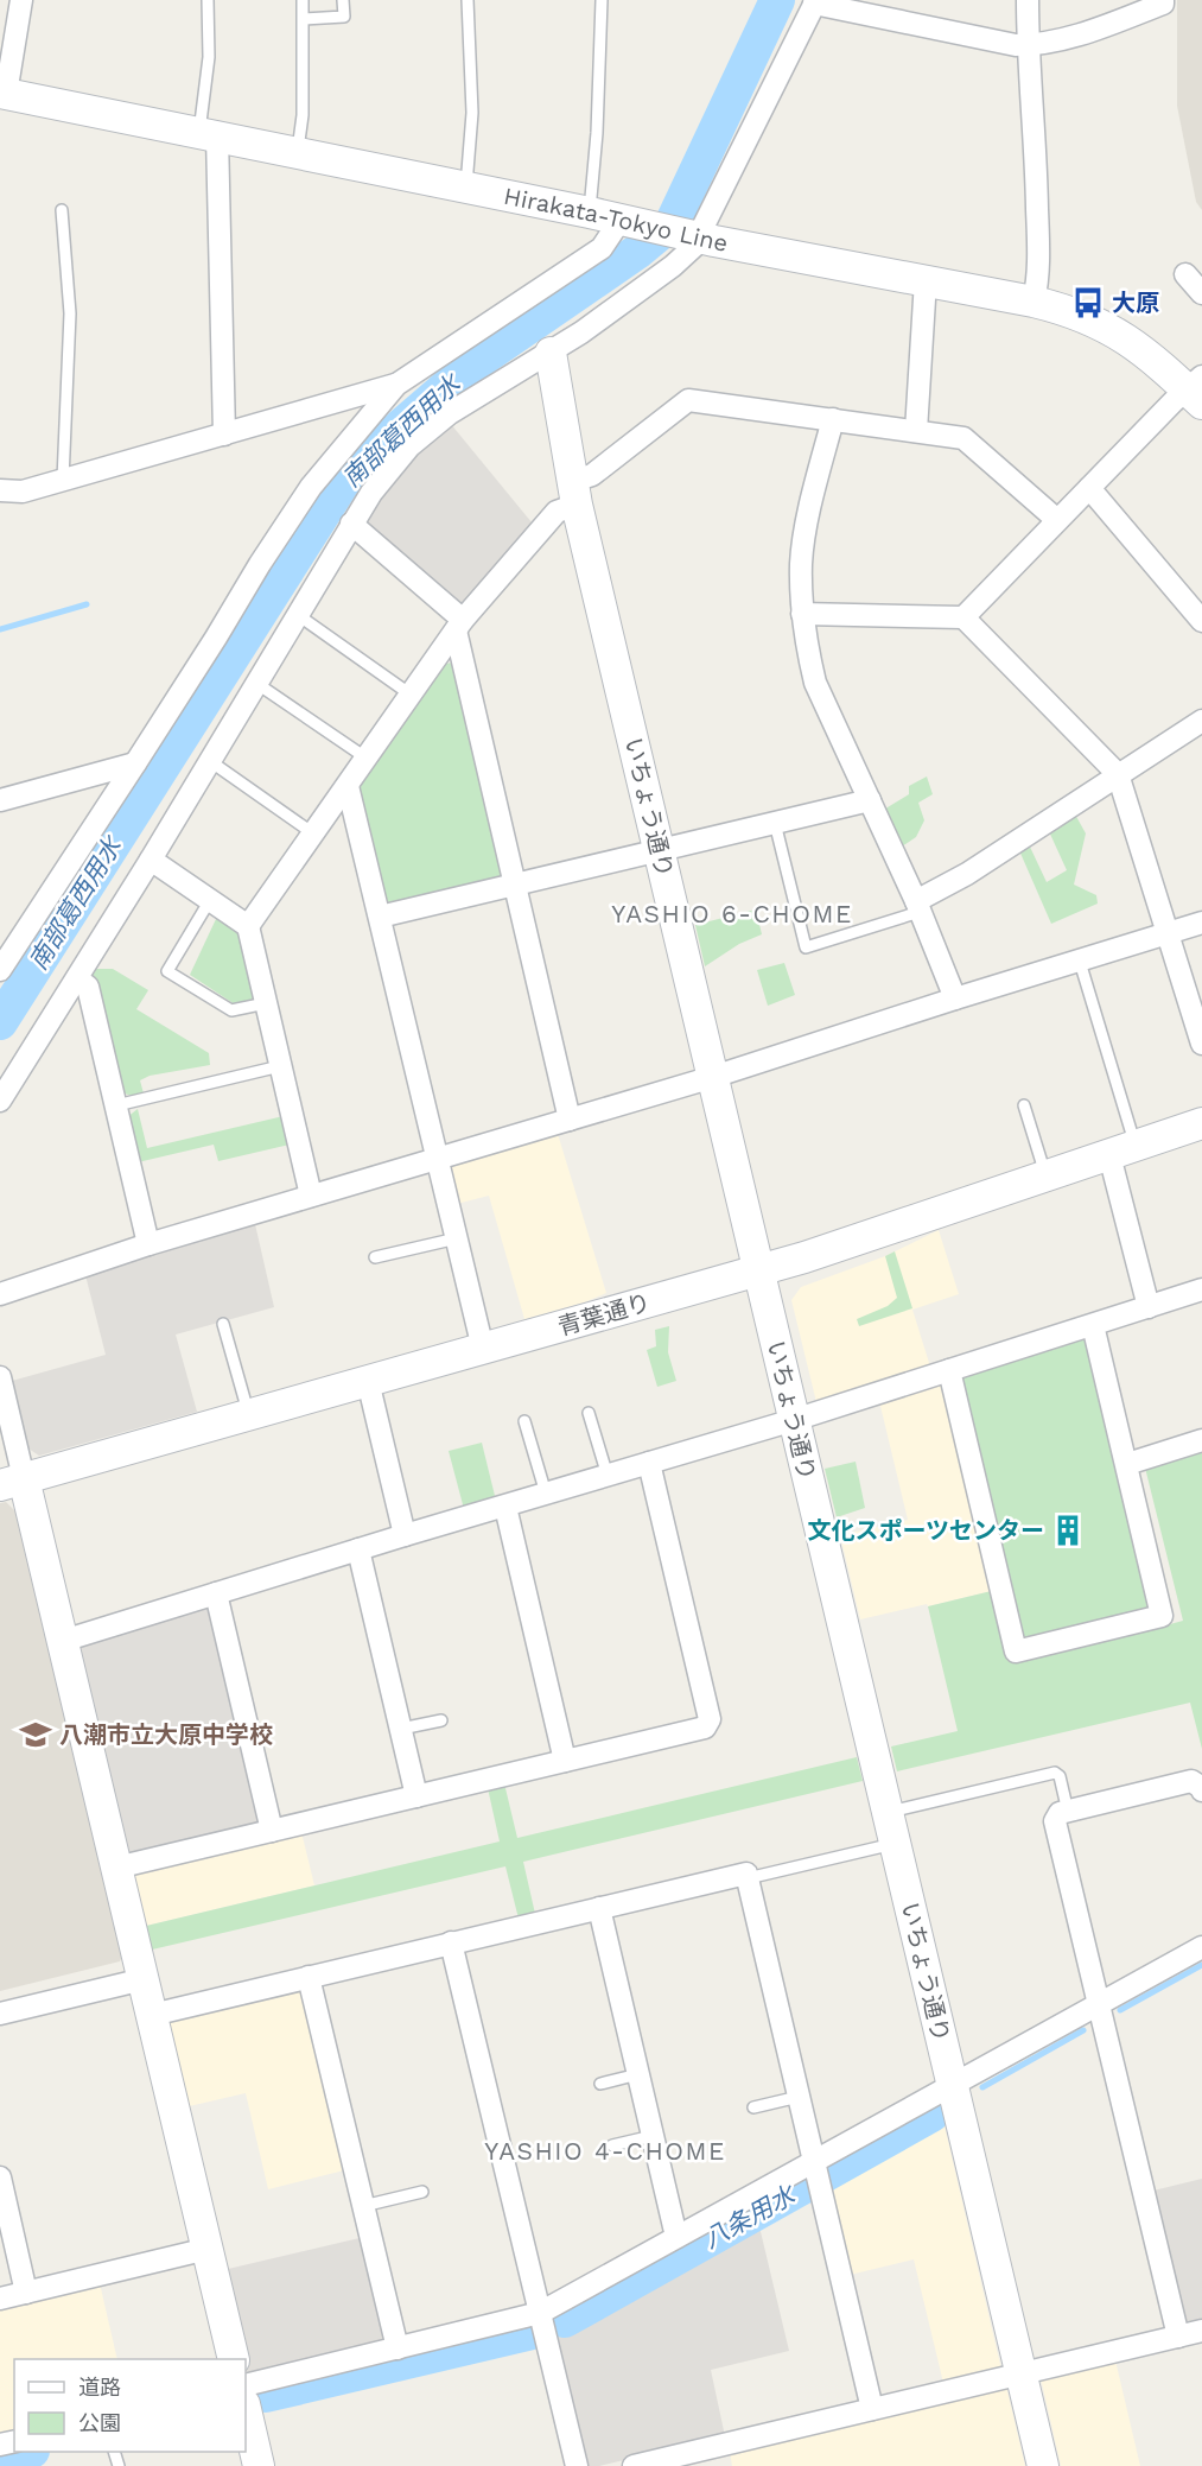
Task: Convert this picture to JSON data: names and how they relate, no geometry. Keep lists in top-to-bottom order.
{
  "streets": {
    "street": ["Hirakata-Tokyo Line", "いちょう通り", "青葉通り"]
  },
  "crossings": [
    ["いちょう通り", "青葉通り"]
  ],
  "districts": ["YASHIO 6-CHOME", "YASHIO 4-CHOME"],
  "water": ["南部葛西用水", "八条用水"],
  "places": {
    "bus stop": ["大原"],
    "building": ["文化スポーツセンター"],
    "school or university": ["八潮市立大原中学校"]
  },
  "legend": ["道路", "公園"]
}
